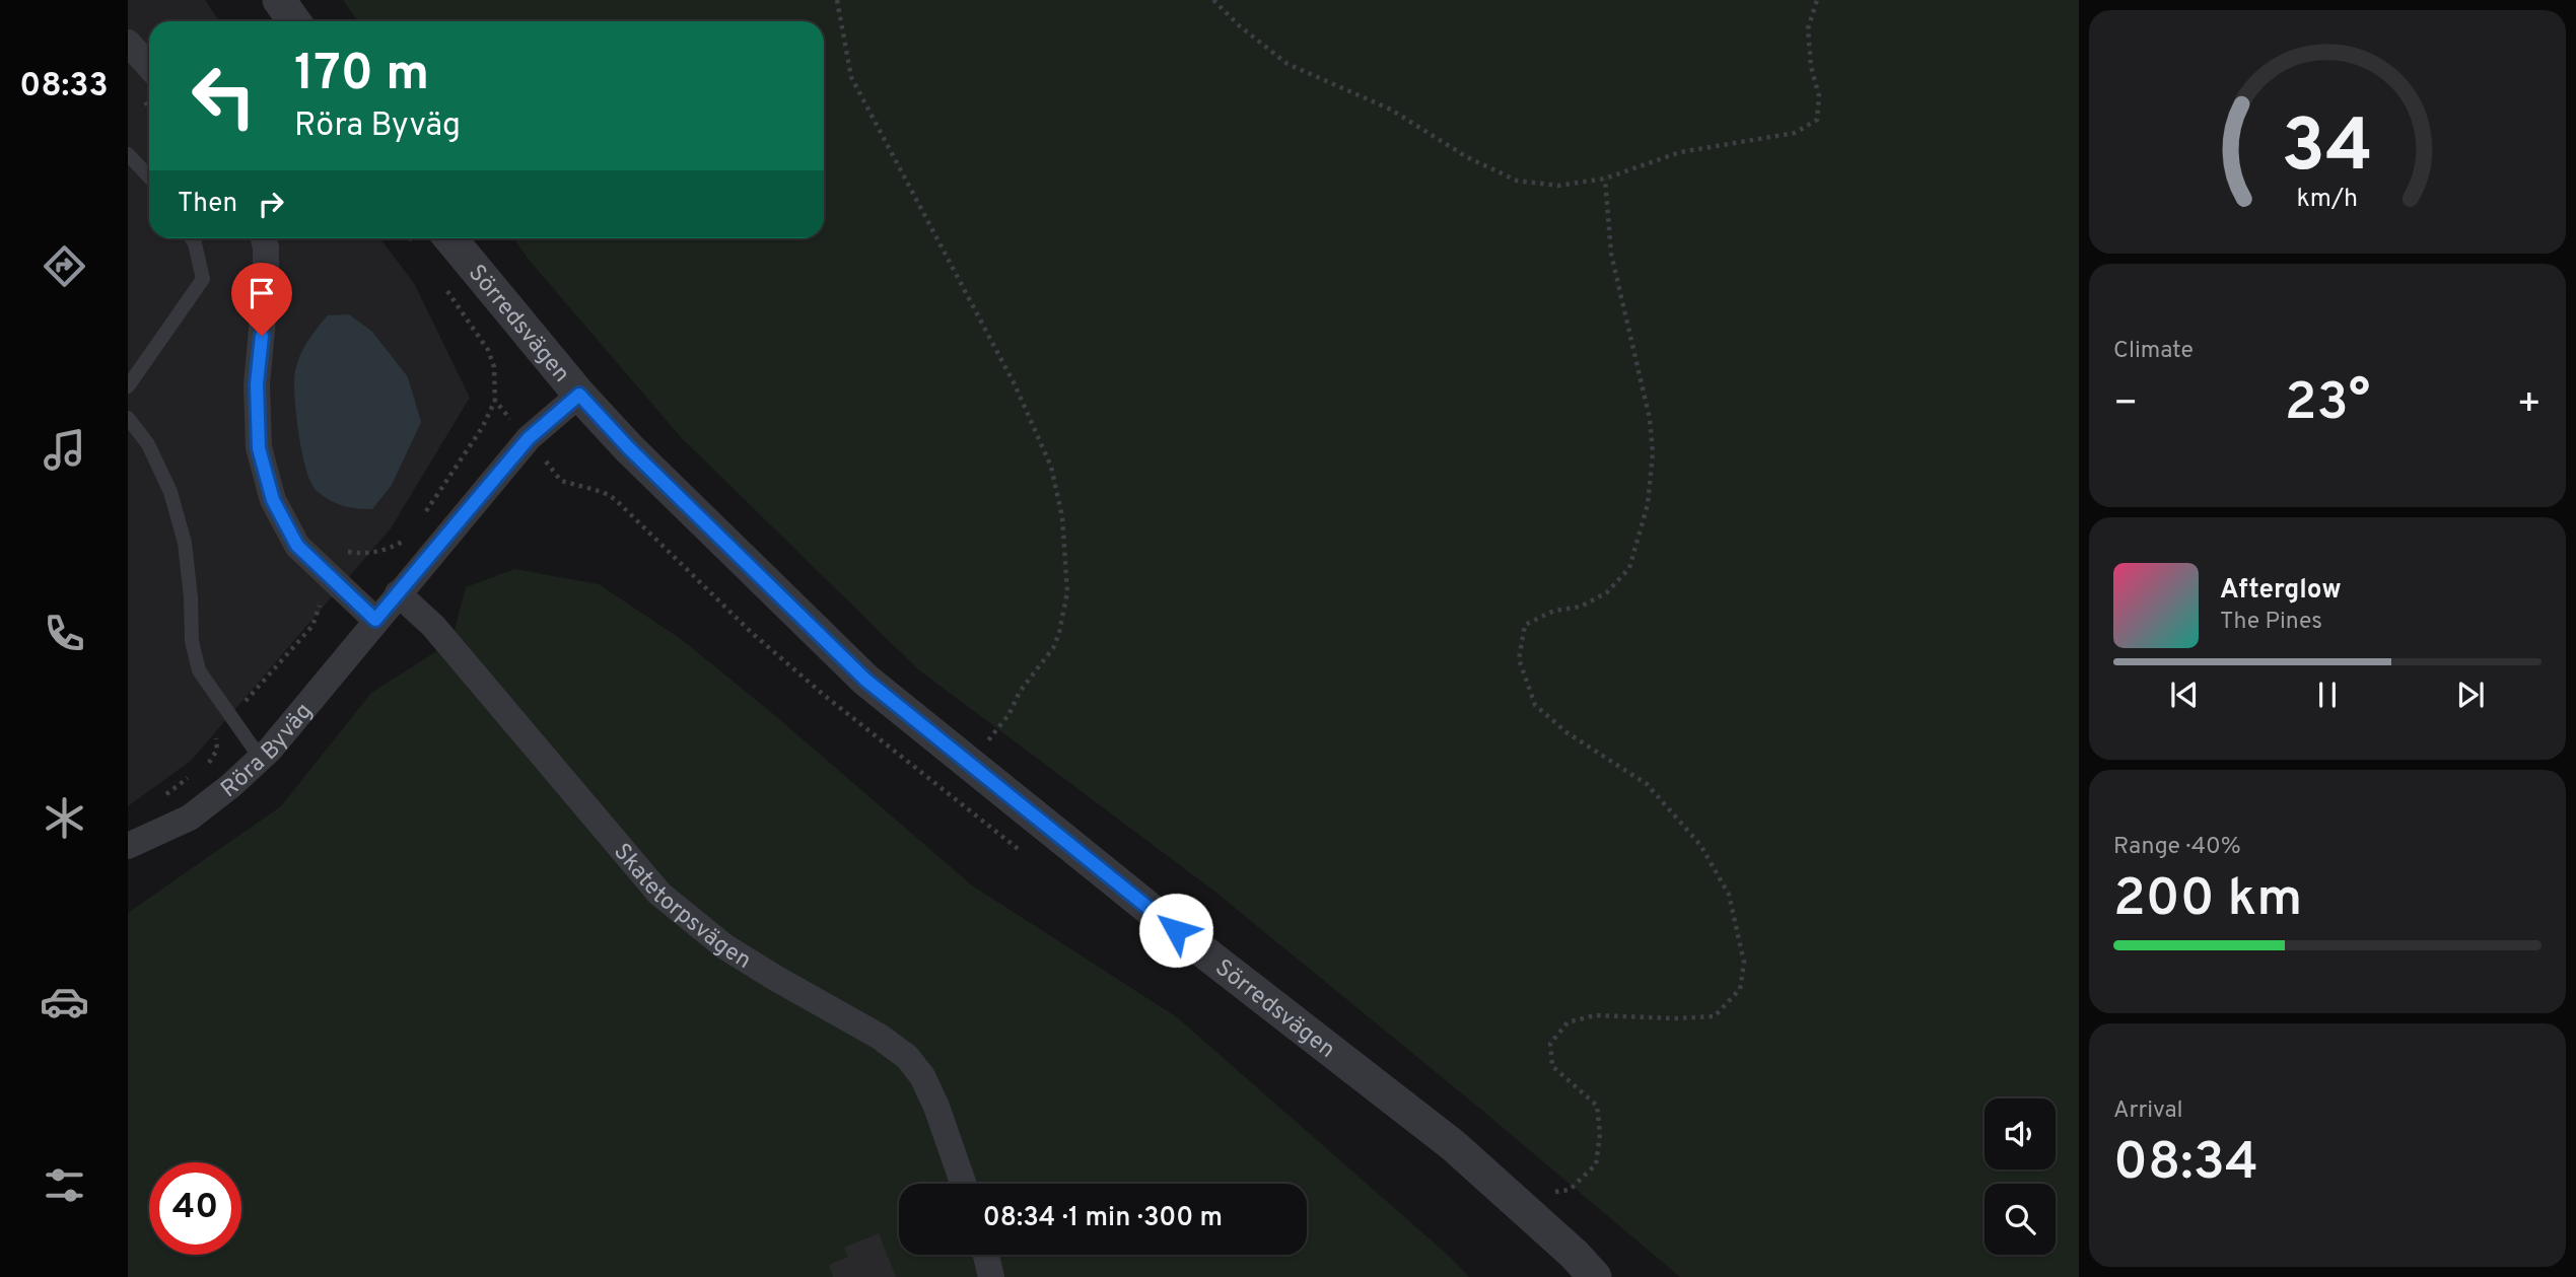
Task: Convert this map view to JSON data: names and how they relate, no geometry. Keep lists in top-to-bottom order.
{
  "streets": {
    "street": ["Sörredsvägen", "Röra Byväg", "Skatetorpsvägen"]
  },
  "crossings": [
    ["Sörredsvägen", "Röra Byväg"],
    ["Röra Byväg", "Skatetorpsvägen"]
  ],
  "page": {
    "tabs": "08:33",
    "turn": ["170 m", "Röra Byväg"],
    "then": "Then",
    "tile": [
      "Climate",
      ["Range · 40%", "200 km"],
      ["Arrival", "08:34"]
    ],
    "heat": ["−", "23°", "+"],
    "song": ["Afterglow", "The Pines"],
    "limit": "40",
    "trip": "08:34 · 1 min · 300 m",
    "gauge": ["34", "km/h"]
  }
}
